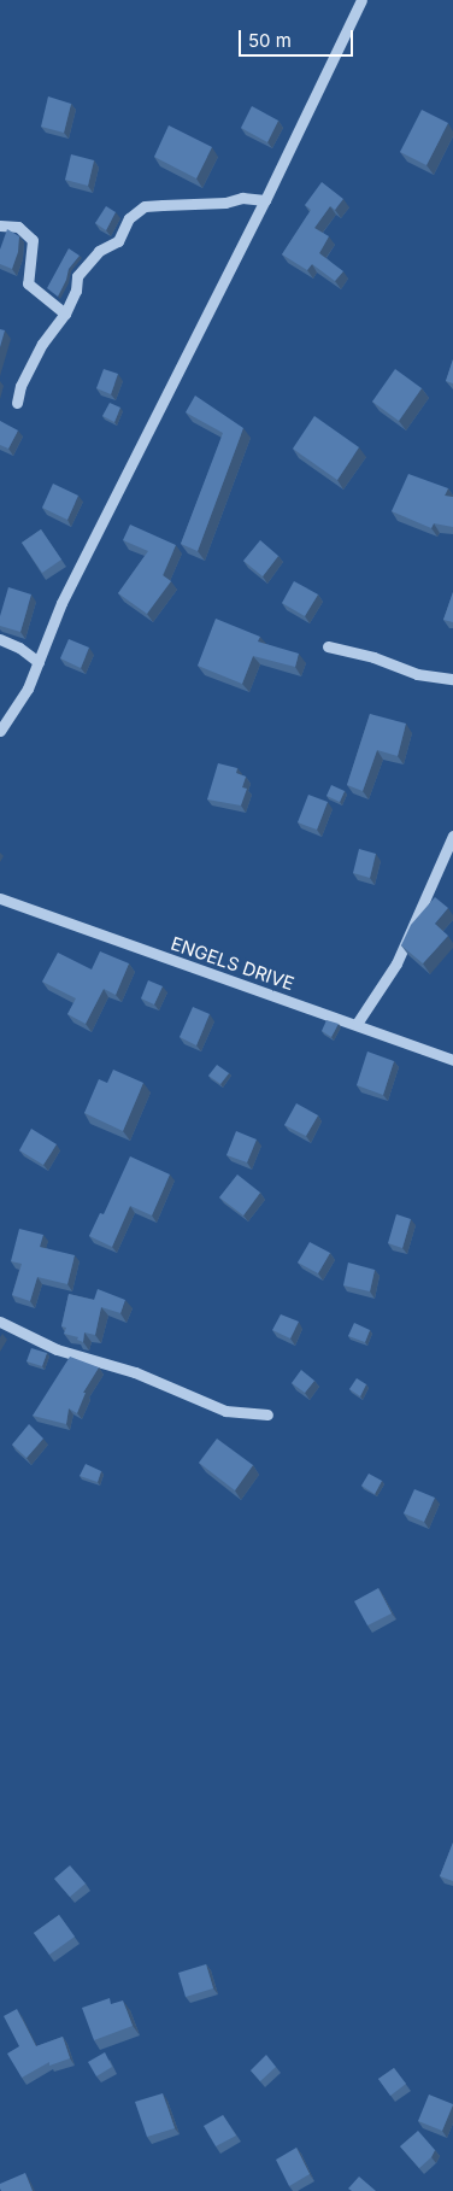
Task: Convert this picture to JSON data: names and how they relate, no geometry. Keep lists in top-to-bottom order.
{
  "streets": {
    "street": ["ENGELS DRIVE"]
  },
  "scale_bar": "50 m"
}
